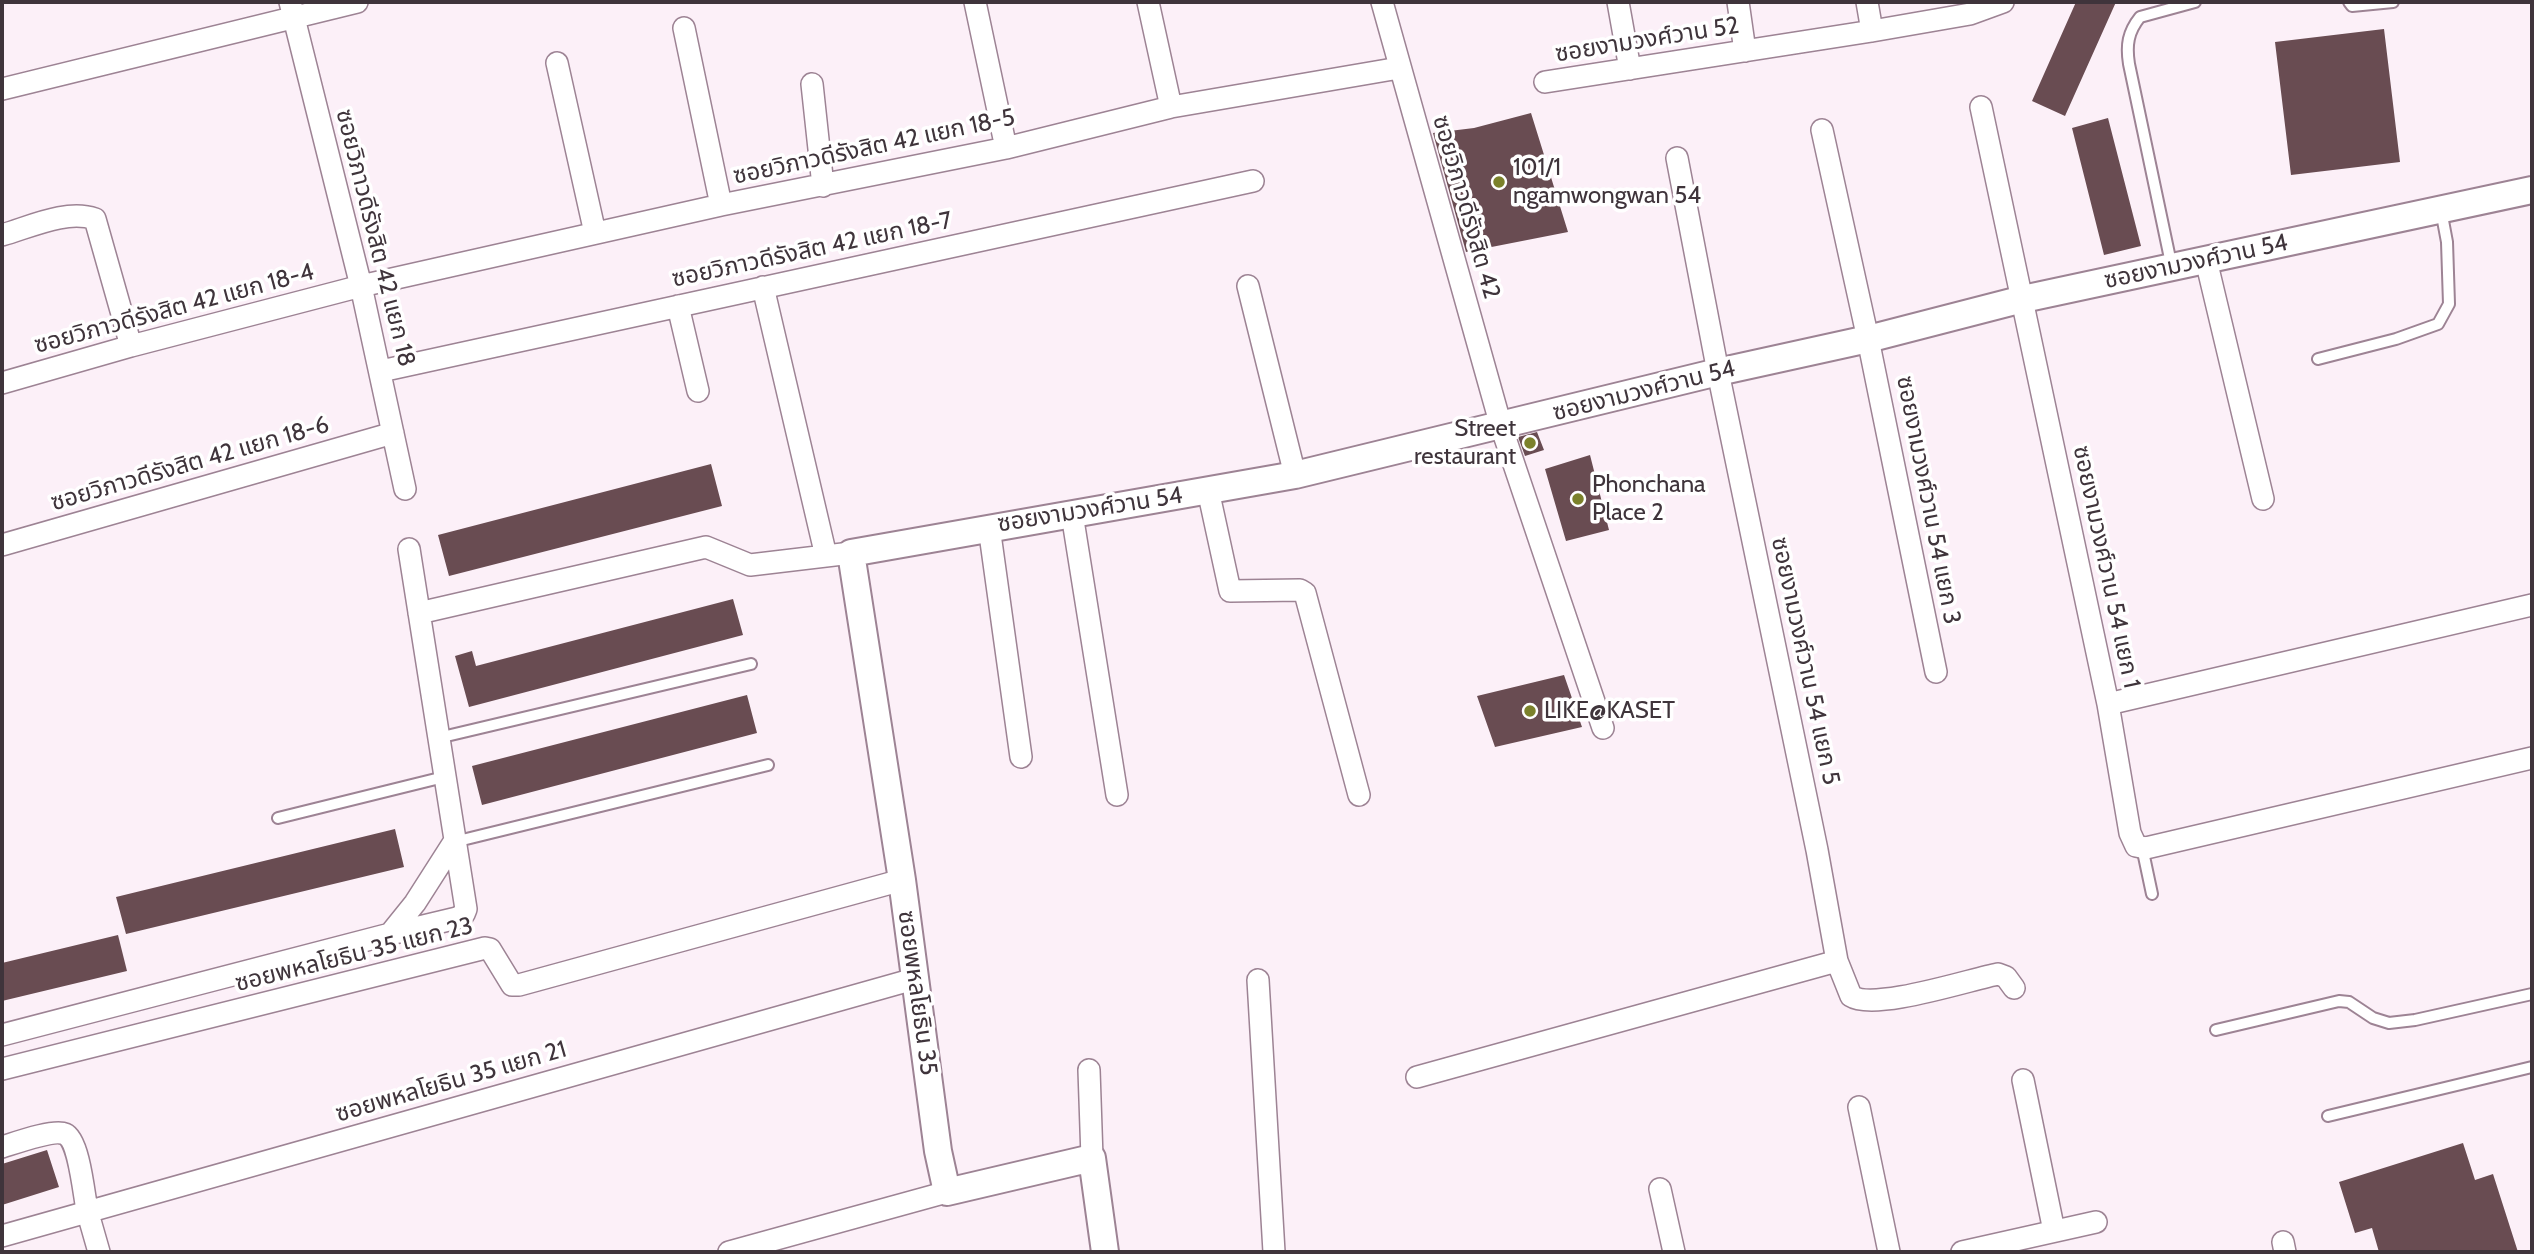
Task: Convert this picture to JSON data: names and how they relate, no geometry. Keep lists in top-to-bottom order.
{
  "streets": {
    "street": [
      "ซอยงามวงศ์วาน 52",
      "ซอยวิภาวดีรังสิต 42 แยก 18-5",
      "ซอยวิภาวดีรังสิต 42",
      "ซอยวิภาวดีรังสิต 42 แยก 18",
      "ซอยวิภาวดีรังสิต 42 แยก 18-7",
      "ซอยงามวงศ์วาน 54",
      "ซอยวิภาวดีรังสิต 42 แยก 18-4",
      "ซอยวิภาวดีรังสิต 42 แยก 18-6",
      "ซอยงามวงศ์วาน 54 แยก 3",
      "ซอยงามวงศ์วาน 54 แยก 1",
      "ซอยงามวงศ์วาน 54 แยก 5",
      "ซอยพหลโยธิน 35 แยก 23",
      "ซอยพหลโยธิน 35",
      "ซอยพหลโยธิน 35 แยก 21"
    ]
  },
  "crossings": [
    ["ซอยวิภาวดีรังสิต 42 แยก 18-5", "ซอยวิภาวดีรังสิต 42"],
    ["ซอยวิภาวดีรังสิต 42 แยก 18-5", "ซอยวิภาวดีรังสิต 42 แยก 18"],
    ["ซอยวิภาวดีรังสิต 42 แยก 18-5", "ซอยวิภาวดีรังสิต 42 แยก 18-4"],
    ["ซอยวิภาวดีรังสิต 42", "ซอยงามวงศ์วาน 54"],
    ["ซอยวิภาวดีรังสิต 42 แยก 18", "ซอยวิภาวดีรังสิต 42 แยก 18-7"],
    ["ซอยวิภาวดีรังสิต 42 แยก 18", "ซอยวิภาวดีรังสิต 42 แยก 18-4"],
    ["ซอยวิภาวดีรังสิต 42 แยก 18", "ซอยวิภาวดีรังสิต 42 แยก 18-6"],
    ["ซอยงามวงศ์วาน 54", "ซอยงามวงศ์วาน 54 แยก 3"],
    ["ซอยงามวงศ์วาน 54", "ซอยงามวงศ์วาน 54 แยก 1"],
    ["ซอยงามวงศ์วาน 54", "ซอยงามวงศ์วาน 54 แยก 5"],
    ["ซอยงามวงศ์วาน 54", "ซอยพหลโยธิน 35"],
    ["ซอยพหลโยธิน 35 แยก 23", "ซอยพหลโยธิน 35"],
    ["ซอยพหลโยธิน 35", "ซอยพหลโยธิน 35 แยก 21"]
  ],
  "places": [
    "101/1 ngamwongwan 54",
    "Street restaurant",
    "Phonchana Place 2",
    "LIKE@KASET"
  ]
}
